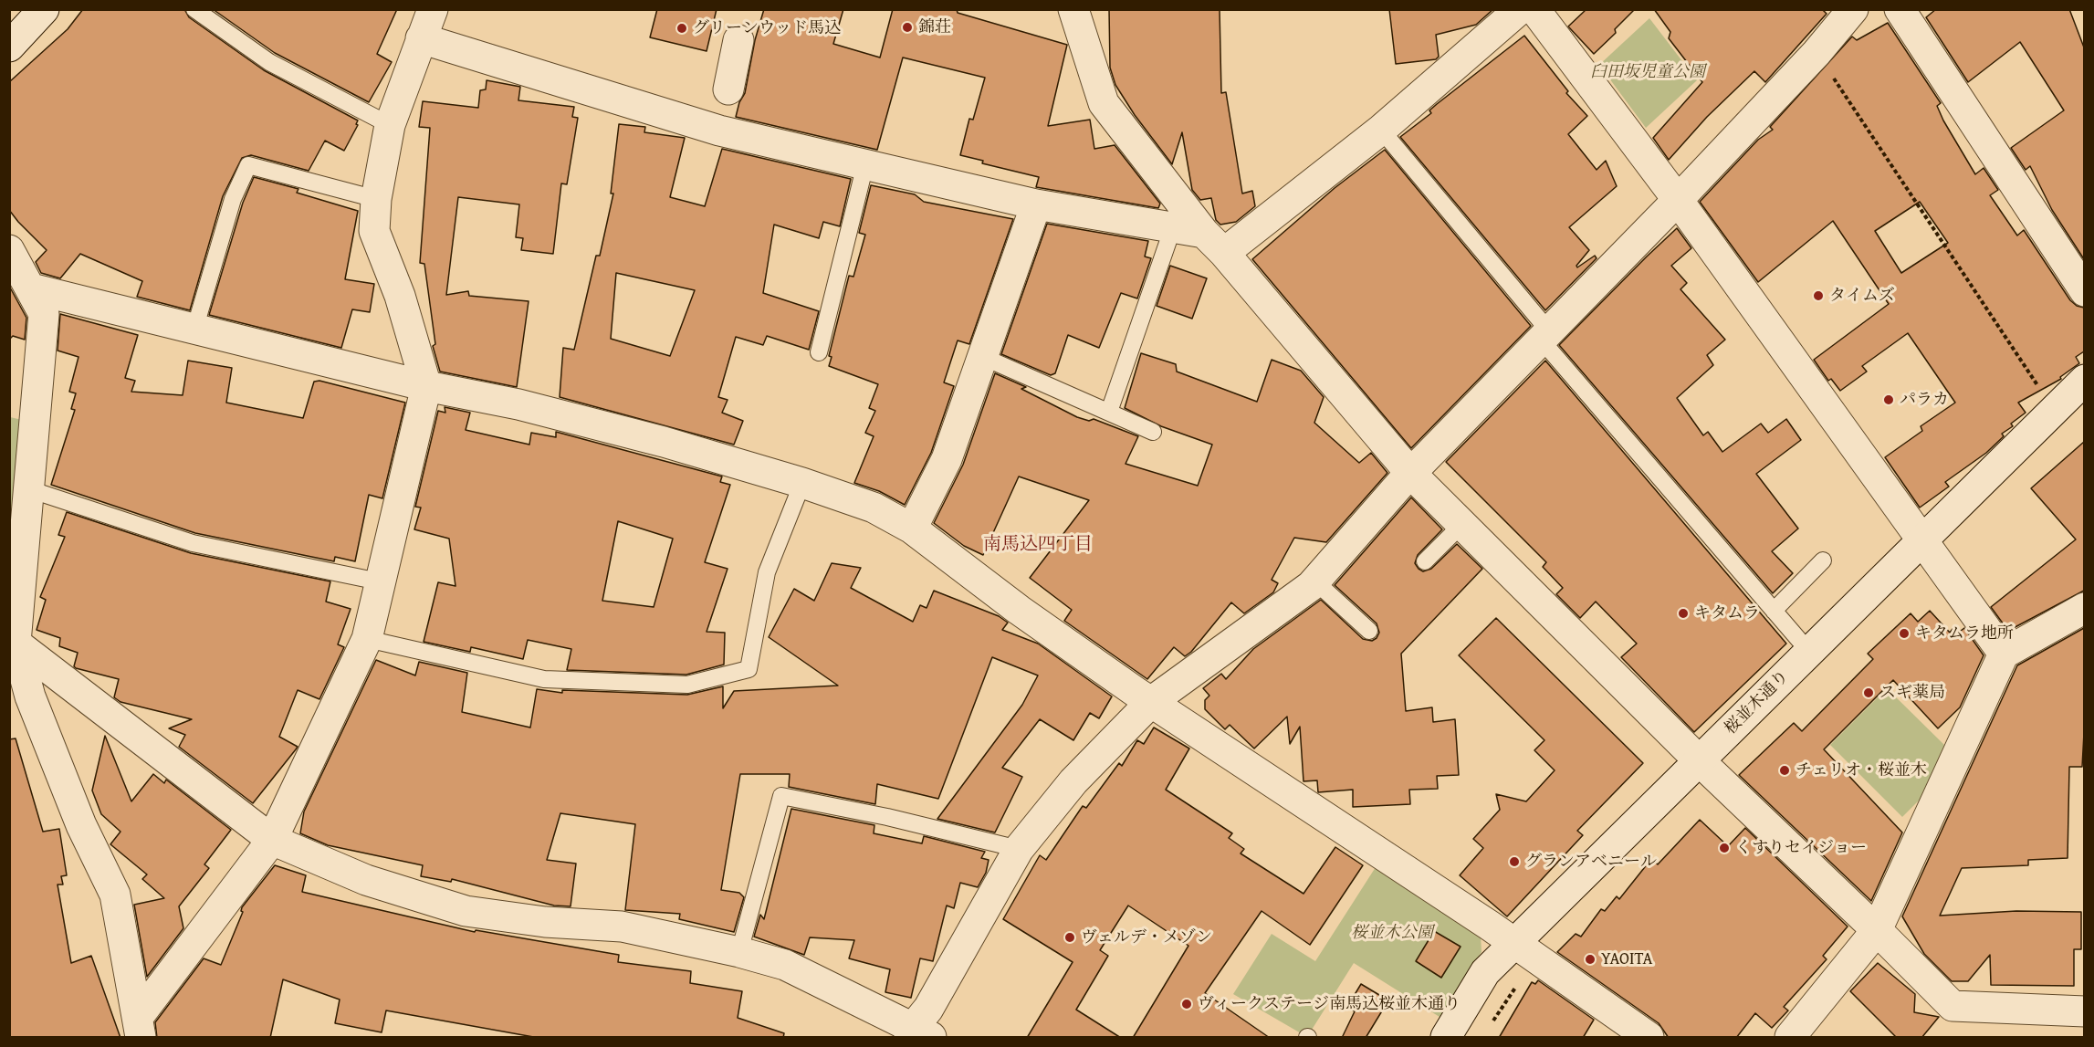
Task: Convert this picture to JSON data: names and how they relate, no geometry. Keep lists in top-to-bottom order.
{
  "streets": {
    "street": ["桜並木通り"]
  },
  "districts": ["南馬込四丁目"],
  "parks": ["臼田坂児童公園", "桜並木公園"],
  "places": [
    "錦荘",
    "グリーンウッド馬込",
    "タイムズ",
    "パラカ",
    "キタムラ",
    "キタムラ地所",
    "スギ薬局",
    "チェリオ・桜並木",
    "くすりセイジョー",
    "グランアベニール",
    "ヴェルデ・メゾン",
    "YAOITA",
    "ヴィークステージ南馬込桜並木通り"
  ]
}
